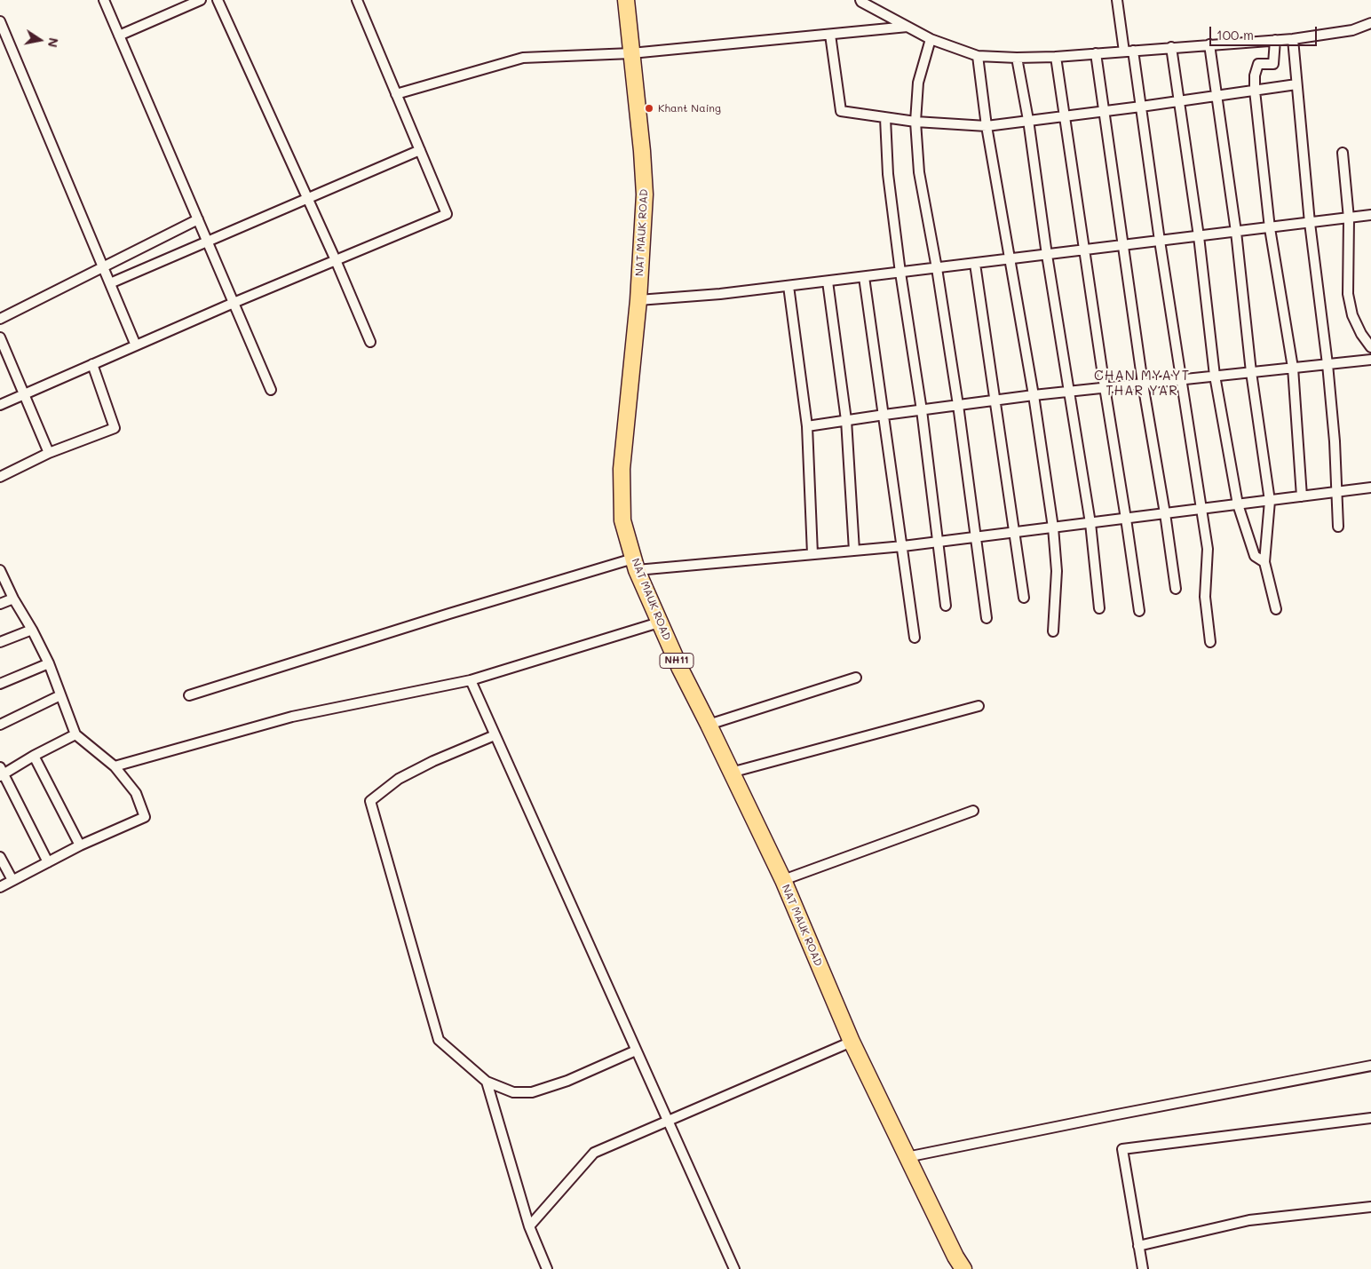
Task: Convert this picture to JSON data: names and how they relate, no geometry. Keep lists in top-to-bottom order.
{
  "streets": {
    "highway": ["NAT MAUK ROAD", "NH11"]
  },
  "districts": ["CHAN MYAYT THAR YAR"],
  "places": ["Khant Naing"],
  "scale_bar": "100 m",
  "north": "right"
}
